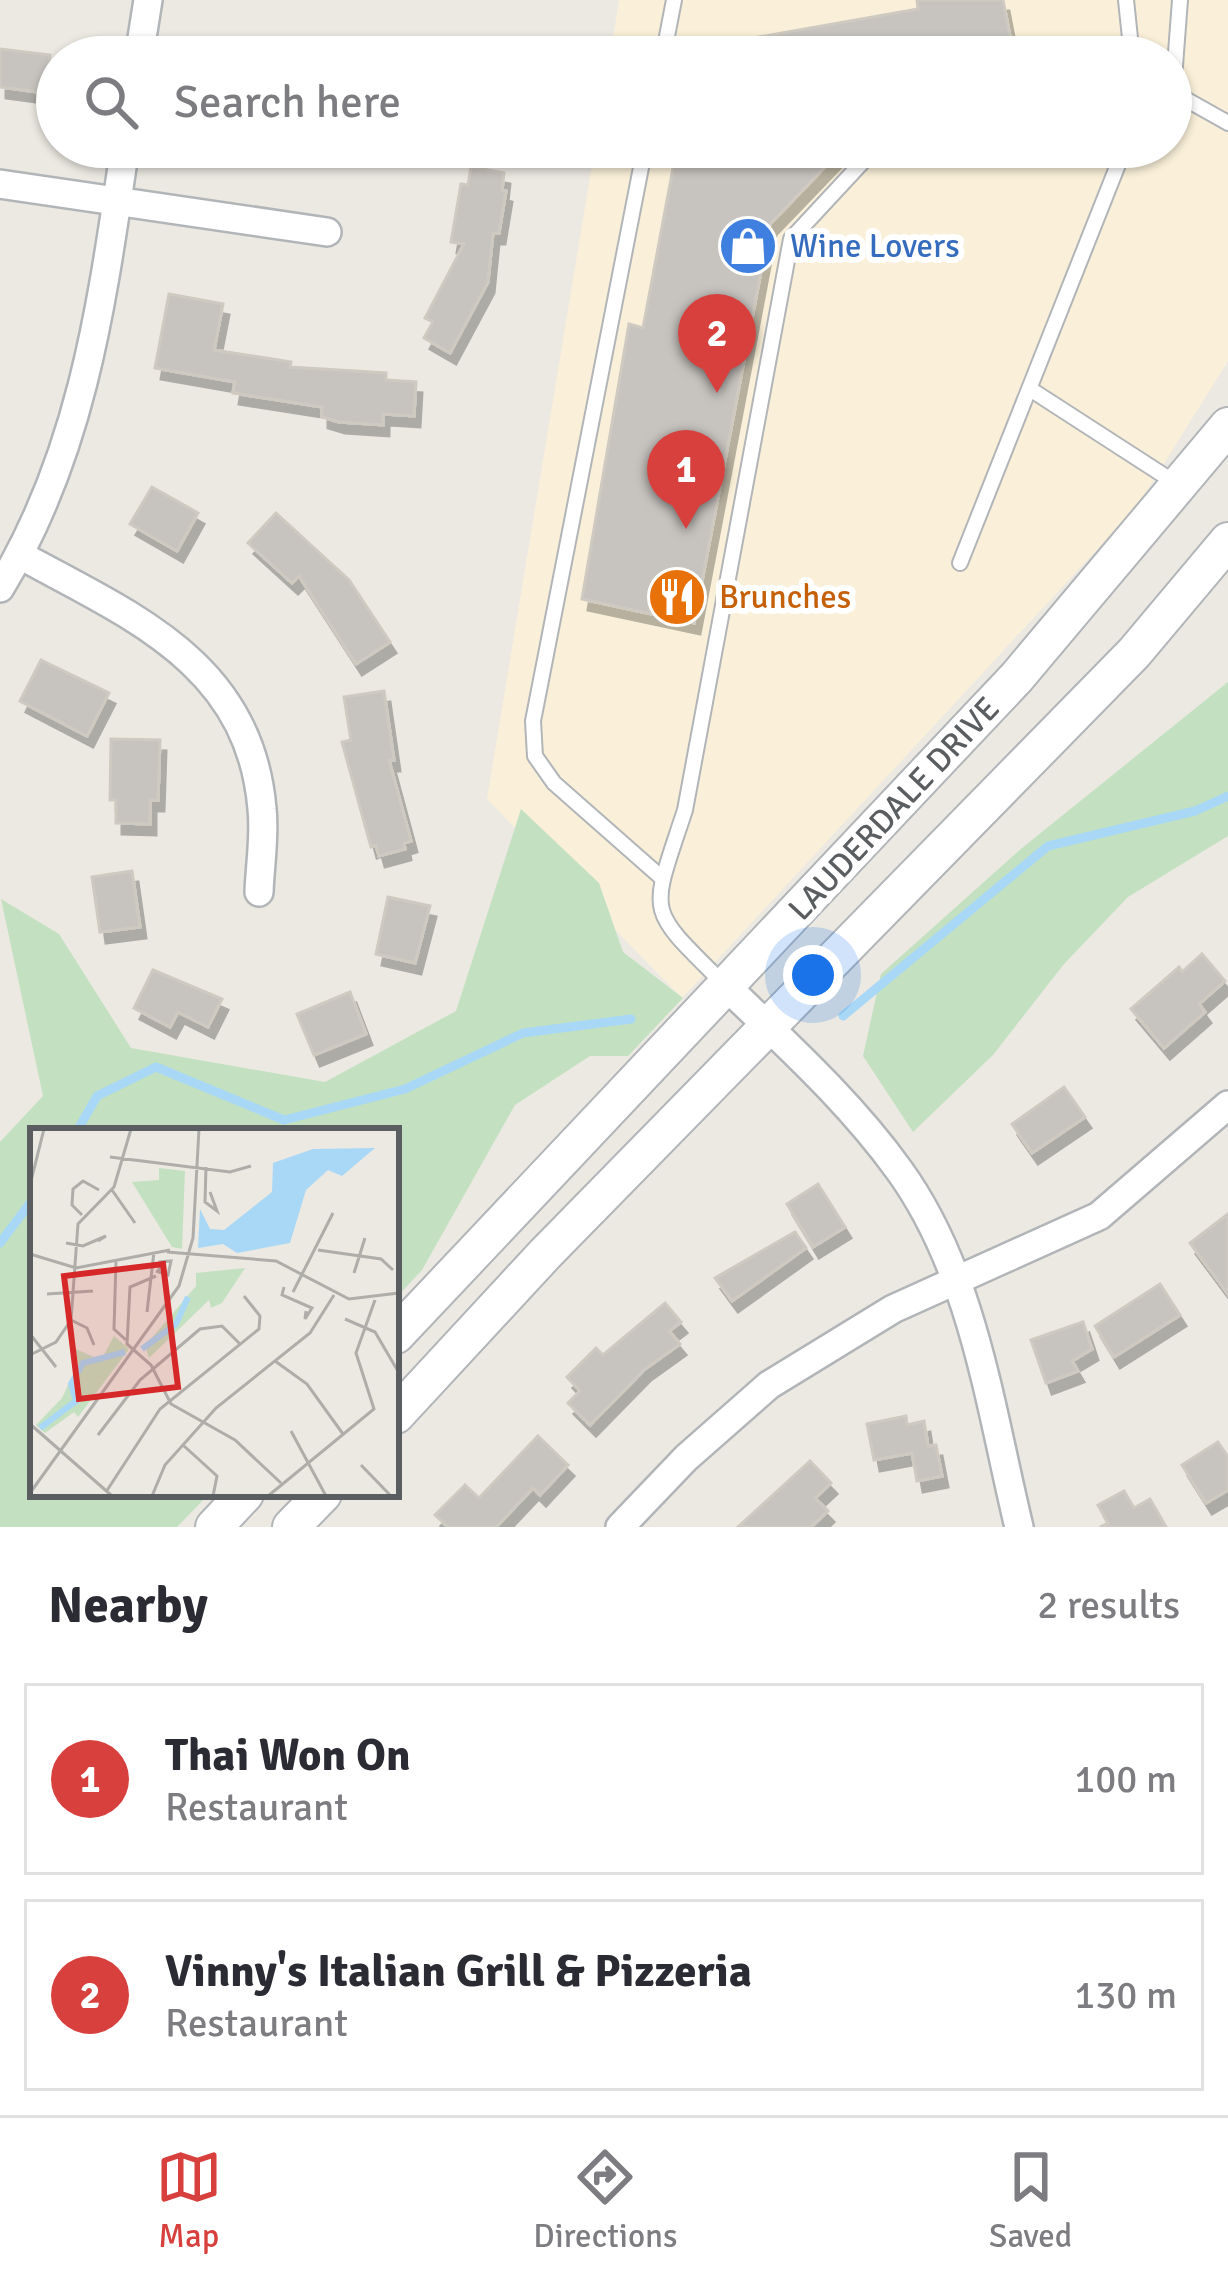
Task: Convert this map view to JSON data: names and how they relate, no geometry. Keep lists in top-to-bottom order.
{
  "streets": {
    "main road": ["LAUDERDALE DRIVE"]
  },
  "places": {
    "shop": ["Wine Lovers"],
    "restaurant": ["Brunches"]
  },
  "page": {
    "search": "Search here",
    "pins": ["2", "1"],
    "heading": ["Nearby", "2 results"],
    "list": [
      {
        "mark": "1",
        "name": "Thai Won On",
        "note": "Restaurant",
        "value": "100 m"
      },
      {
        "mark": "2",
        "name": "Vinny's Italian Grill & Pizzeria",
        "note": "Restaurant",
        "value": "130 m"
      }
    ],
    "nav": ["Map", "Directions", "Saved"]
  }
}
